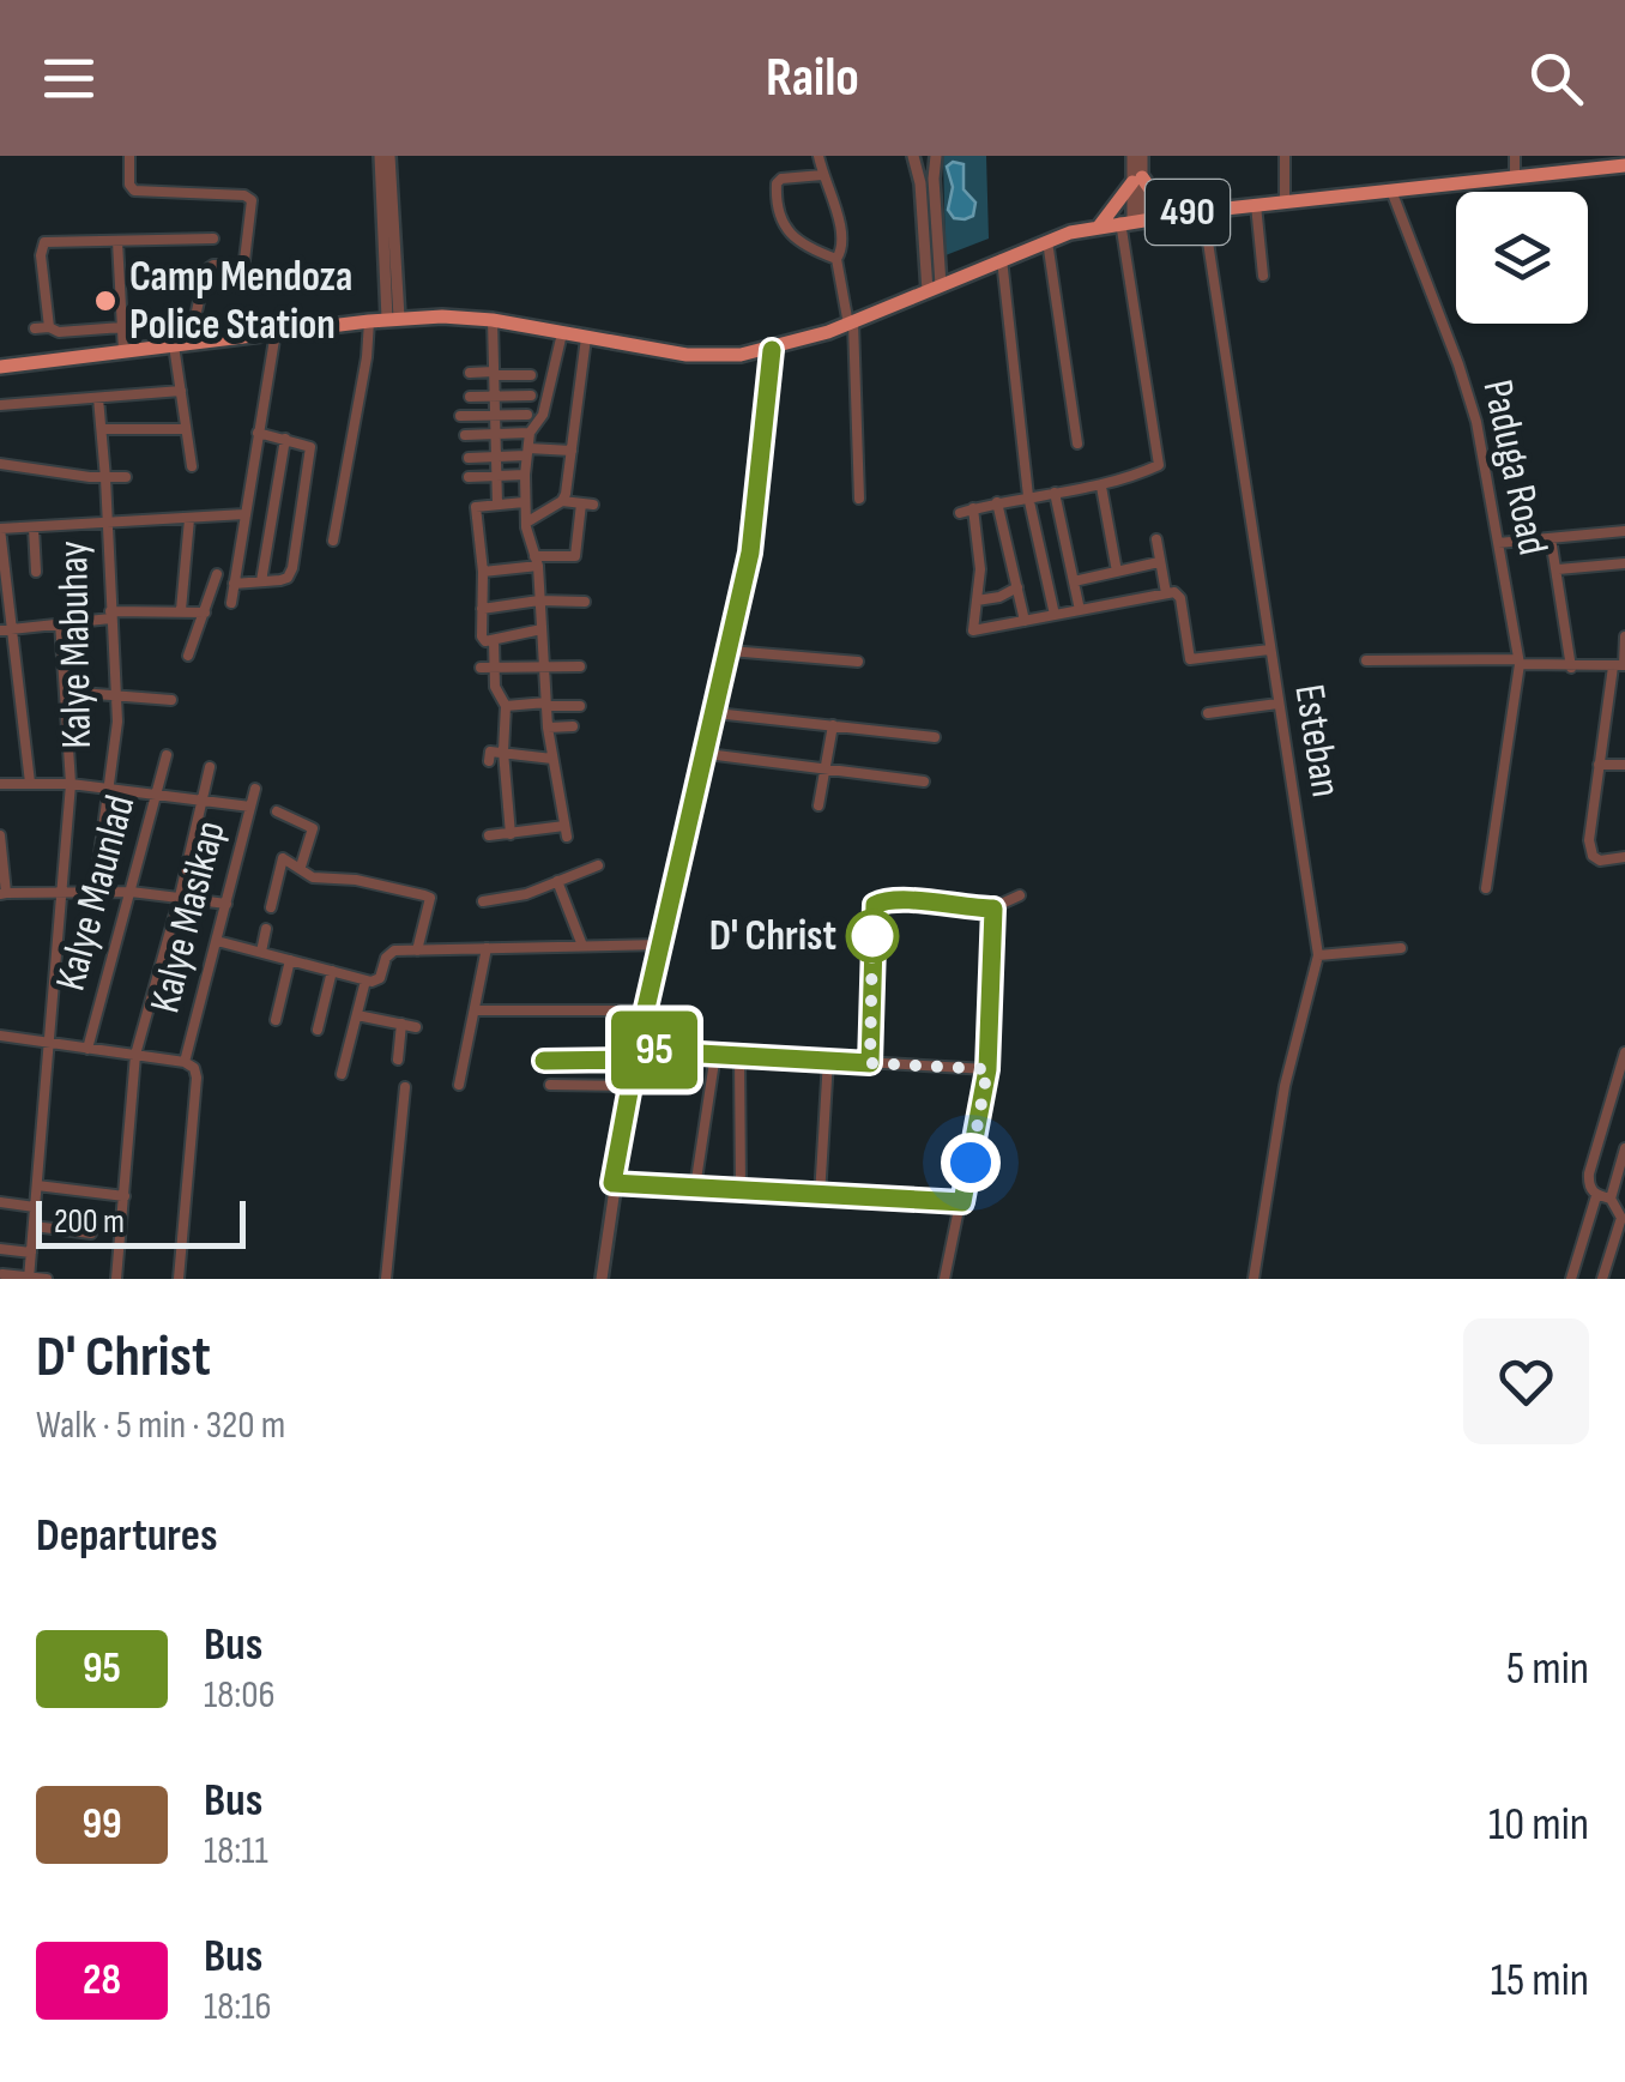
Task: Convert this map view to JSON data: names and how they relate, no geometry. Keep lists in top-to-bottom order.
{
  "streets": {
    "main road": ["490"],
    "street": [
      "Paduga Road",
      "Kalye Mabuhay",
      "Esteban",
      "Kalye Maunlad",
      "Kalye Masikap"
    ]
  },
  "crossings": [
    ["490", "Paduga Road"],
    ["490", "Esteban"]
  ],
  "places": ["Camp Mendoza Police Station", "D' Christ"],
  "lines": ["bus line 95"],
  "scale_bar": "200 m",
  "page": {
    "header": "Railo",
    "on_map": "95",
    "scale": "200 m",
    "heading": [
      ["D' Christ", "Walk · 5 min · 320 m"],
      "Departures"
    ],
    "list": [
      {
        "mark": "95",
        "name": "Bus",
        "note": "18:06",
        "value": "5 min"
      },
      {
        "mark": "99",
        "name": "Bus",
        "note": "18:11",
        "value": "10 min"
      },
      {
        "mark": "28",
        "name": "Bus",
        "note": "18:16",
        "value": "15 min"
      }
    ]
  }
}
